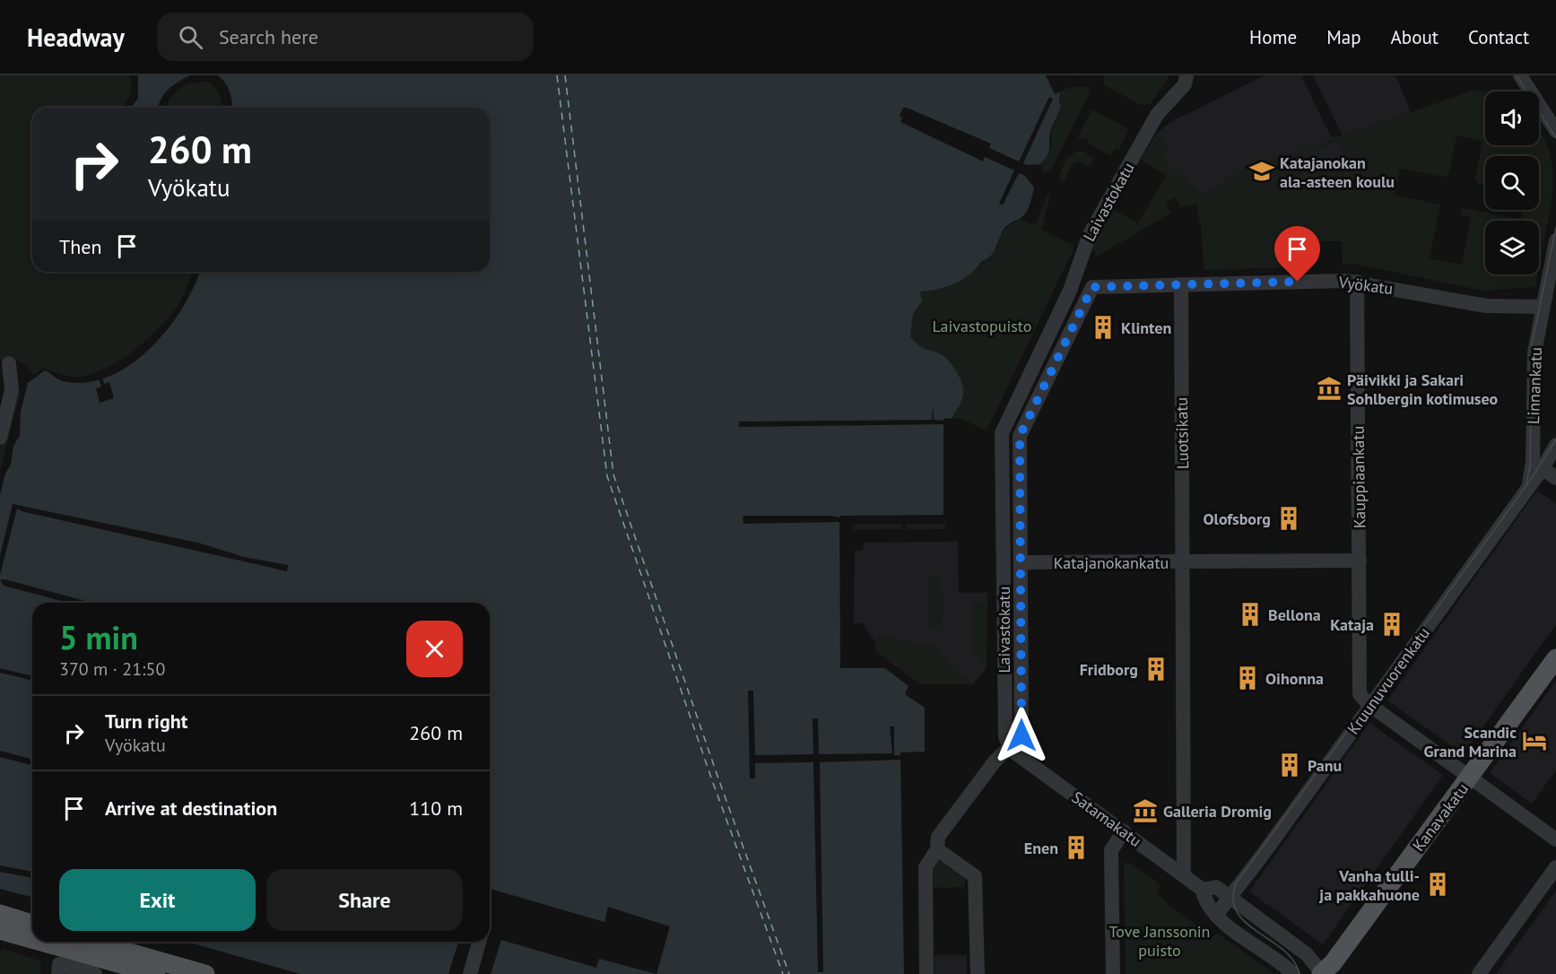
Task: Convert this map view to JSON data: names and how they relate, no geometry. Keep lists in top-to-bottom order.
{
  "streets": {
    "main road": ["Kanavakatu"],
    "street": [
      "Laivastokatu",
      "Vyökatu",
      "Linnankatu",
      "Luotsikatu",
      "Kauppiaankatu",
      "Katajanokankatu",
      "Kruunuvuorenkatu",
      "Satamakatu"
    ]
  },
  "crossings": [
    ["Laivastokatu", "Vyökatu"],
    ["Laivastokatu", "Katajanokankatu"],
    ["Laivastokatu", "Satamakatu"],
    ["Vyökatu", "Linnankatu"],
    ["Vyökatu", "Luotsikatu"],
    ["Vyökatu", "Kauppiaankatu"],
    ["Linnankatu", "Kruunuvuorenkatu"],
    ["Luotsikatu", "Katajanokankatu"],
    ["Luotsikatu", "Satamakatu"],
    ["Kauppiaankatu", "Katajanokankatu"],
    ["Kauppiaankatu", "Kruunuvuorenkatu"],
    ["Kruunuvuorenkatu", "Satamakatu"],
    ["Kanavakatu", "Satamakatu"]
  ],
  "parks": ["Laivastopuisto", "Tove Janssonin puisto"],
  "places": {
    "school or university": ["Katajanokan ala-asteen koulu"],
    "building": [
      "Klinten",
      "Olofsborg",
      "Bellona",
      "Kataja",
      "Fridborg",
      "Oihonna",
      "Panu",
      "Enen",
      "Vanha tulli- ja pakkahuone"
    ],
    "museum": ["Päivikki ja Sakari Sohlbergin kotimuseo", "Galleria Dromig"],
    "hotel": ["Scandic Grand Marina"]
  },
  "page": {
    "header": "Headway",
    "search": "Search here",
    "nav": [
      "Home",
      "Map",
      "About",
      "Contact"
    ],
    "turn": ["260 m", "Vyökatu"],
    "then": "Then",
    "heading": ["5 min", "370 m · 21:50"],
    "list": [
      {
        "name": "Turn right",
        "note": "Vyökatu",
        "value": "260 m"
      },
      {
        "name": "Arrive at destination",
        "value": "110 m"
      }
    ],
    "buttons": ["Exit", "Share"]
  }
}
